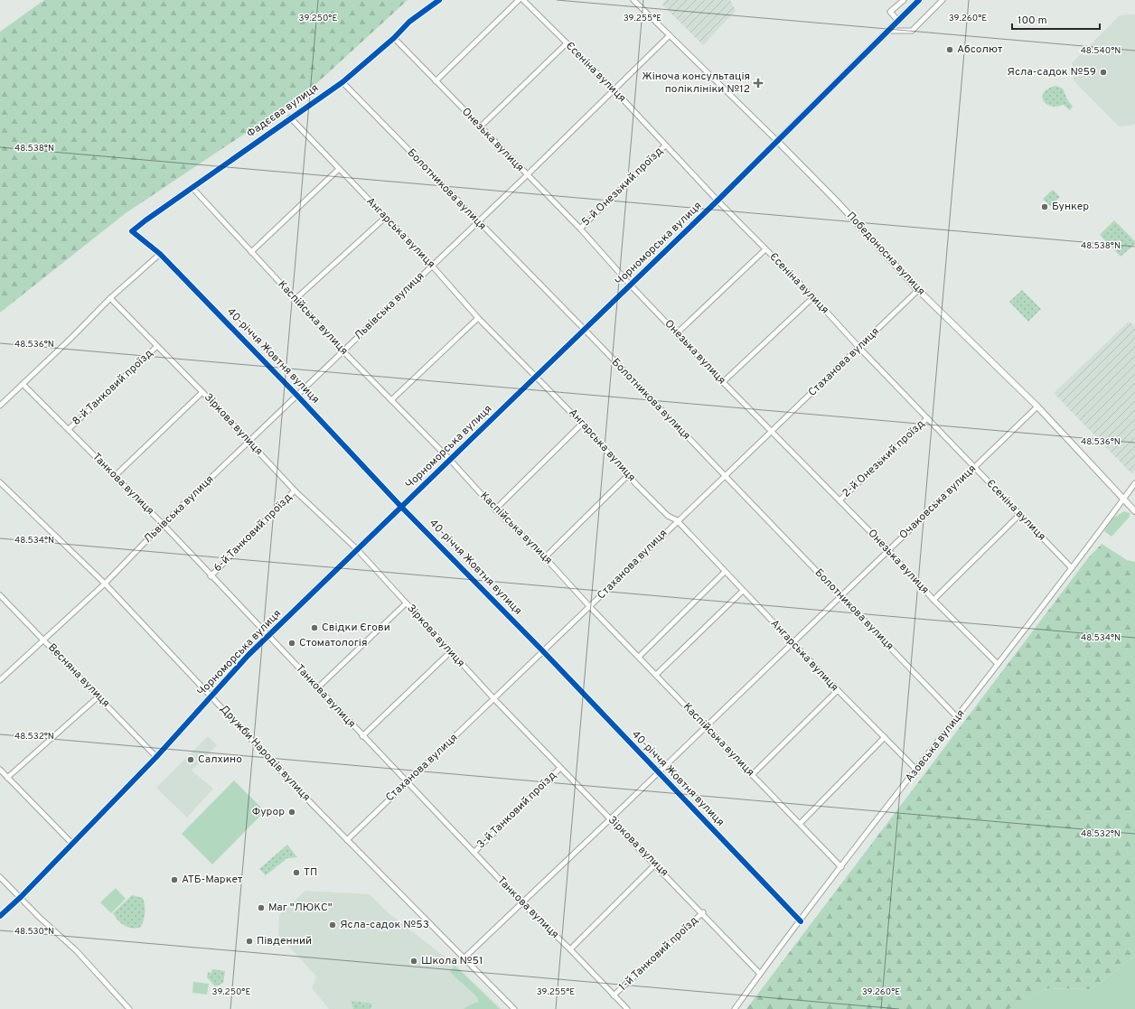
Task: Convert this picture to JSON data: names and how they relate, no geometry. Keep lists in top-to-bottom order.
{
  "streets": {
    "street": [
      "Єсеніна вулиця",
      "Фадєєва вулиця",
      "Онезька вулиця",
      "5-й Онезький проїзд",
      "Болотникова вулиця",
      "Ангарська вулиця",
      "Чорноморська вулиця",
      "Победоносна вулиця",
      "Львівська вулиця",
      "Каспійська вулиця",
      "40-річчя Жовтня вулиця",
      "Стаханова вулиця",
      "8-й Танковий проїзд",
      "Зіркова вулиця",
      "2-й Онезький проїзд",
      "Танкова вулиця",
      "Очаковська вулиця",
      "6-й Танковий проїзд",
      "Весняна вулиця",
      "Азовська вулиця",
      "Дружби Народів вулиця",
      "3-й Танковий проїзд",
      "1-й Танковий проїзд"
    ]
  },
  "crossings": [
    ["Єсеніна вулиця", "5-й Онезький проїзд"],
    ["Єсеніна вулиця", "Чорноморська вулиця"],
    ["Єсеніна вулиця", "Львівська вулиця"],
    ["Єсеніна вулиця", "Стаханова вулиця"],
    ["Єсеніна вулиця", "2-й Онезький проїзд"],
    ["Єсеніна вулиця", "Очаковська вулиця"],
    ["Єсеніна вулиця", "Азовська вулиця"],
    ["Фадєєва вулиця", "Онезька вулиця"],
    ["Фадєєва вулиця", "Болотникова вулиця"],
    ["Фадєєва вулиця", "Ангарська вулиця"],
    ["Фадєєва вулиця", "Каспійська вулиця"],
    ["Фадєєва вулиця", "40-річчя Жовтня вулиця"],
    ["Онезька вулиця", "5-й Онезький проїзд"],
    ["Онезька вулиця", "Чорноморська вулиця"],
    ["Онезька вулиця", "Львівська вулиця"],
    ["Онезька вулиця", "Стаханова вулиця"],
    ["Онезька вулиця", "2-й Онезький проїзд"],
    ["Онезька вулиця", "Очаковська вулиця"],
    ["Онезька вулиця", "Азовська вулиця"],
    ["Болотникова вулиця", "Чорноморська вулиця"],
    ["Болотникова вулиця", "Львівська вулиця"],
    ["Болотникова вулиця", "Стаханова вулиця"],
    ["Болотникова вулиця", "Очаковська вулиця"],
    ["Болотникова вулиця", "Азовська вулиця"],
    ["Ангарська вулиця", "Чорноморська вулиця"],
    ["Ангарська вулиця", "Львівська вулиця"],
    ["Ангарська вулиця", "Стаханова вулиця"],
    ["Ангарська вулиця", "Очаковська вулиця"],
    ["Ангарська вулиця", "Азовська вулиця"],
    ["Чорноморська вулиця", "Победоносна вулиця"],
    ["Чорноморська вулиця", "Каспійська вулиця"],
    ["Чорноморська вулиця", "40-річчя Жовтня вулиця"],
    ["Чорноморська вулиця", "Зіркова вулиця"],
    ["Чорноморська вулиця", "Танкова вулиця"],
    ["Чорноморська вулиця", "Весняна вулиця"],
    ["Чорноморська вулиця", "Дружби Народів вулиця"],
    ["Победоносна вулиця", "Львівська вулиця"],
    ["Победоносна вулиця", "Стаханова вулиця"],
    ["Победоносна вулиця", "Очаковська вулиця"],
    ["Победоносна вулиця", "Азовська вулиця"],
    ["Львівська вулиця", "Каспійська вулиця"],
    ["Львівська вулиця", "40-річчя Жовтня вулиця"],
    ["Львівська вулиця", "Зіркова вулиця"],
    ["Львівська вулиця", "Танкова вулиця"],
    ["Львівська вулиця", "Весняна вулиця"],
    ["Львівська вулиця", "Дружби Народів вулиця"],
    ["Каспійська вулиця", "Стаханова вулиця"],
    ["Каспійська вулиця", "Очаковська вулиця"],
    ["Каспійська вулиця", "Азовська вулиця"],
    ["40-річчя Жовтня вулиця", "Стаханова вулиця"],
    ["40-річчя Жовтня вулиця", "Очаковська вулиця"],
    ["40-річчя Жовтня вулиця", "Азовська вулиця"],
    ["Стаханова вулиця", "Зіркова вулиця"],
    ["Стаханова вулиця", "Танкова вулиця"],
    ["Стаханова вулиця", "Дружби Народів вулиця"],
    ["8-й Танковий проїзд", "Зіркова вулиця"],
    ["8-й Танковий проїзд", "Танкова вулиця"],
    ["Зіркова вулиця", "Очаковська вулиця"],
    ["Зіркова вулиця", "6-й Танковий проїзд"],
    ["Зіркова вулиця", "Азовська вулиця"],
    ["Зіркова вулиця", "3-й Танковий проїзд"],
    ["Зіркова вулиця", "1-й Танковий проїзд"],
    ["Танкова вулиця", "Очаковська вулиця"],
    ["Танкова вулиця", "6-й Танковий проїзд"],
    ["Танкова вулиця", "3-й Танковий проїзд"],
    ["Танкова вулиця", "1-й Танковий проїзд"],
    ["Очаковська вулиця", "Дружби Народів вулиця"]
  ],
  "places": {
    "other": [
      "Абсолют",
      "Ясла-садок №59",
      "Бункер",
      "Свідки Єгови",
      "Стоматологія",
      "Салхино",
      "Фурор",
      "ТП",
      "АТБ-Маркет",
      "Маг \"ЛЮКС\"",
      "Ясла-садок №53",
      "Південний",
      "Школа №51"
    ],
    "health": ["Жіноча консультація поліклініки №12"]
  },
  "scale_bar": "100 m",
  "coordinates": [
    "39.250°E",
    "39.255°E",
    "39.260°E",
    "48.540°N",
    "48.538°N",
    "48.536°N",
    "48.534°N",
    "48.532°N",
    "48.530°N"
  ]
}
